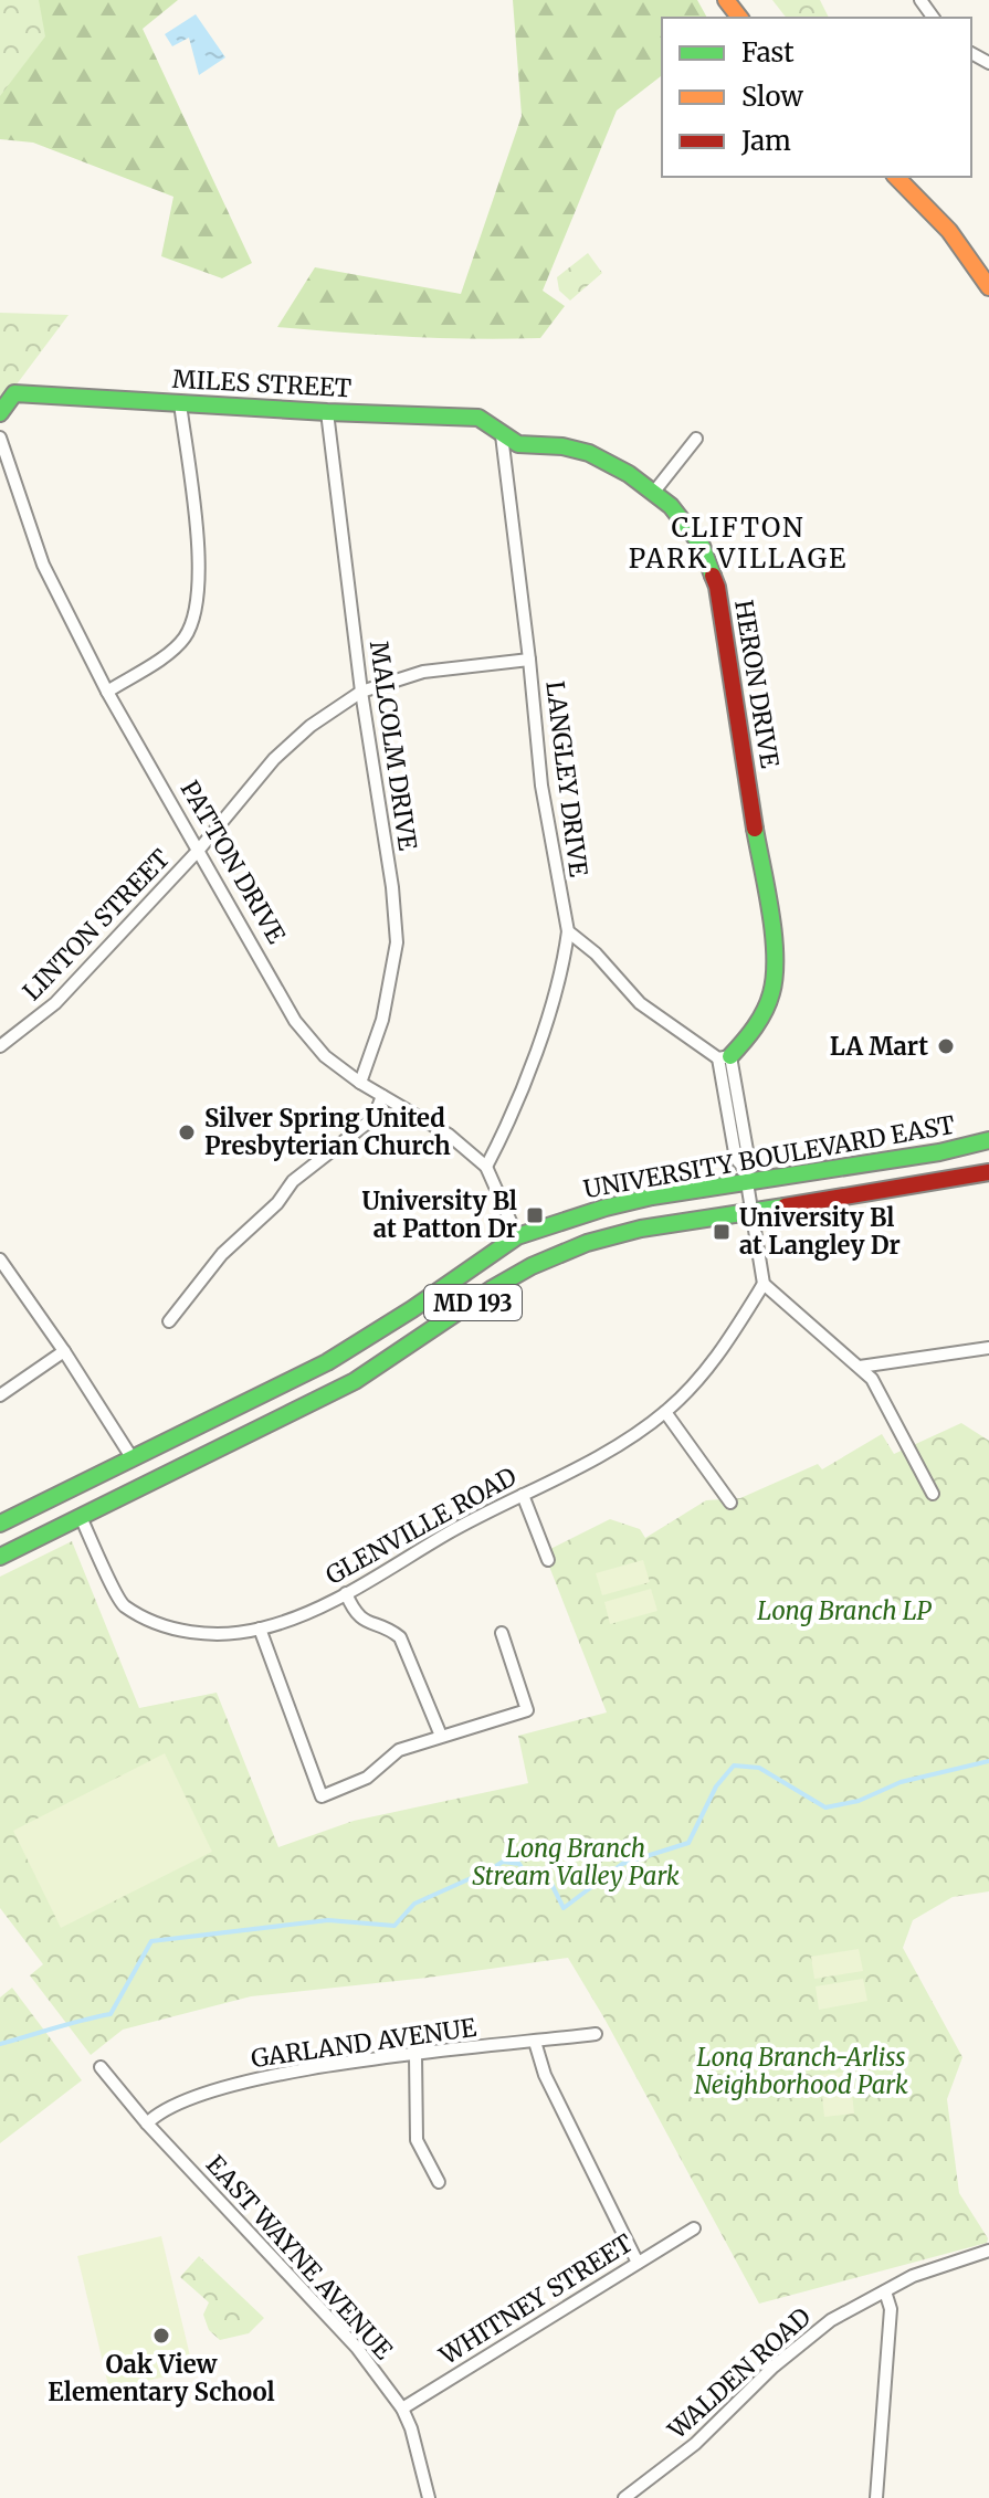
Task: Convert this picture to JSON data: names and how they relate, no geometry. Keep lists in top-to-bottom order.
{
  "streets": {
    "main road": [
      "MILES STREET",
      "HERON DRIVE",
      "UNIVERSITY BOULEVARD EAST",
      "MD 193"
    ],
    "street": [
      "MALCOLM DRIVE",
      "LANGLEY DRIVE",
      "PATTON DRIVE",
      "LINTON STREET",
      "GLENVILLE ROAD",
      "GARLAND AVENUE",
      "EAST WAYNE AVENUE",
      "WHITNEY STREET",
      "WALDEN ROAD"
    ]
  },
  "crossings": [
    ["MILES STREET", "HERON DRIVE"],
    ["MILES STREET", "MALCOLM DRIVE"],
    ["MILES STREET", "LANGLEY DRIVE"],
    ["HERON DRIVE", "LANGLEY DRIVE"],
    ["MALCOLM DRIVE", "PATTON DRIVE"],
    ["MALCOLM DRIVE", "LINTON STREET"],
    ["LANGLEY DRIVE", "LINTON STREET"],
    ["PATTON DRIVE", "LINTON STREET"],
    ["PATTON DRIVE", "UNIVERSITY BOULEVARD EAST"],
    ["UNIVERSITY BOULEVARD EAST", "GLENVILLE ROAD"],
    ["GARLAND AVENUE", "EAST WAYNE AVENUE"],
    ["EAST WAYNE AVENUE", "WHITNEY STREET"]
  ],
  "districts": ["CLIFTON PARK VILLAGE"],
  "parks": ["Long Branch LP", "Long Branch Stream Valley Park", "Long Branch-Arliss Neighborhood Park"],
  "places": {
    "other": ["LA Mart", "Silver Spring United Presbyterian Church", "Oak View Elementary School"],
    "transit": ["University Bl at Patton Dr", "University Bl at Langley Dr"]
  },
  "legend": ["Fast", "Slow", "Jam"]
}
